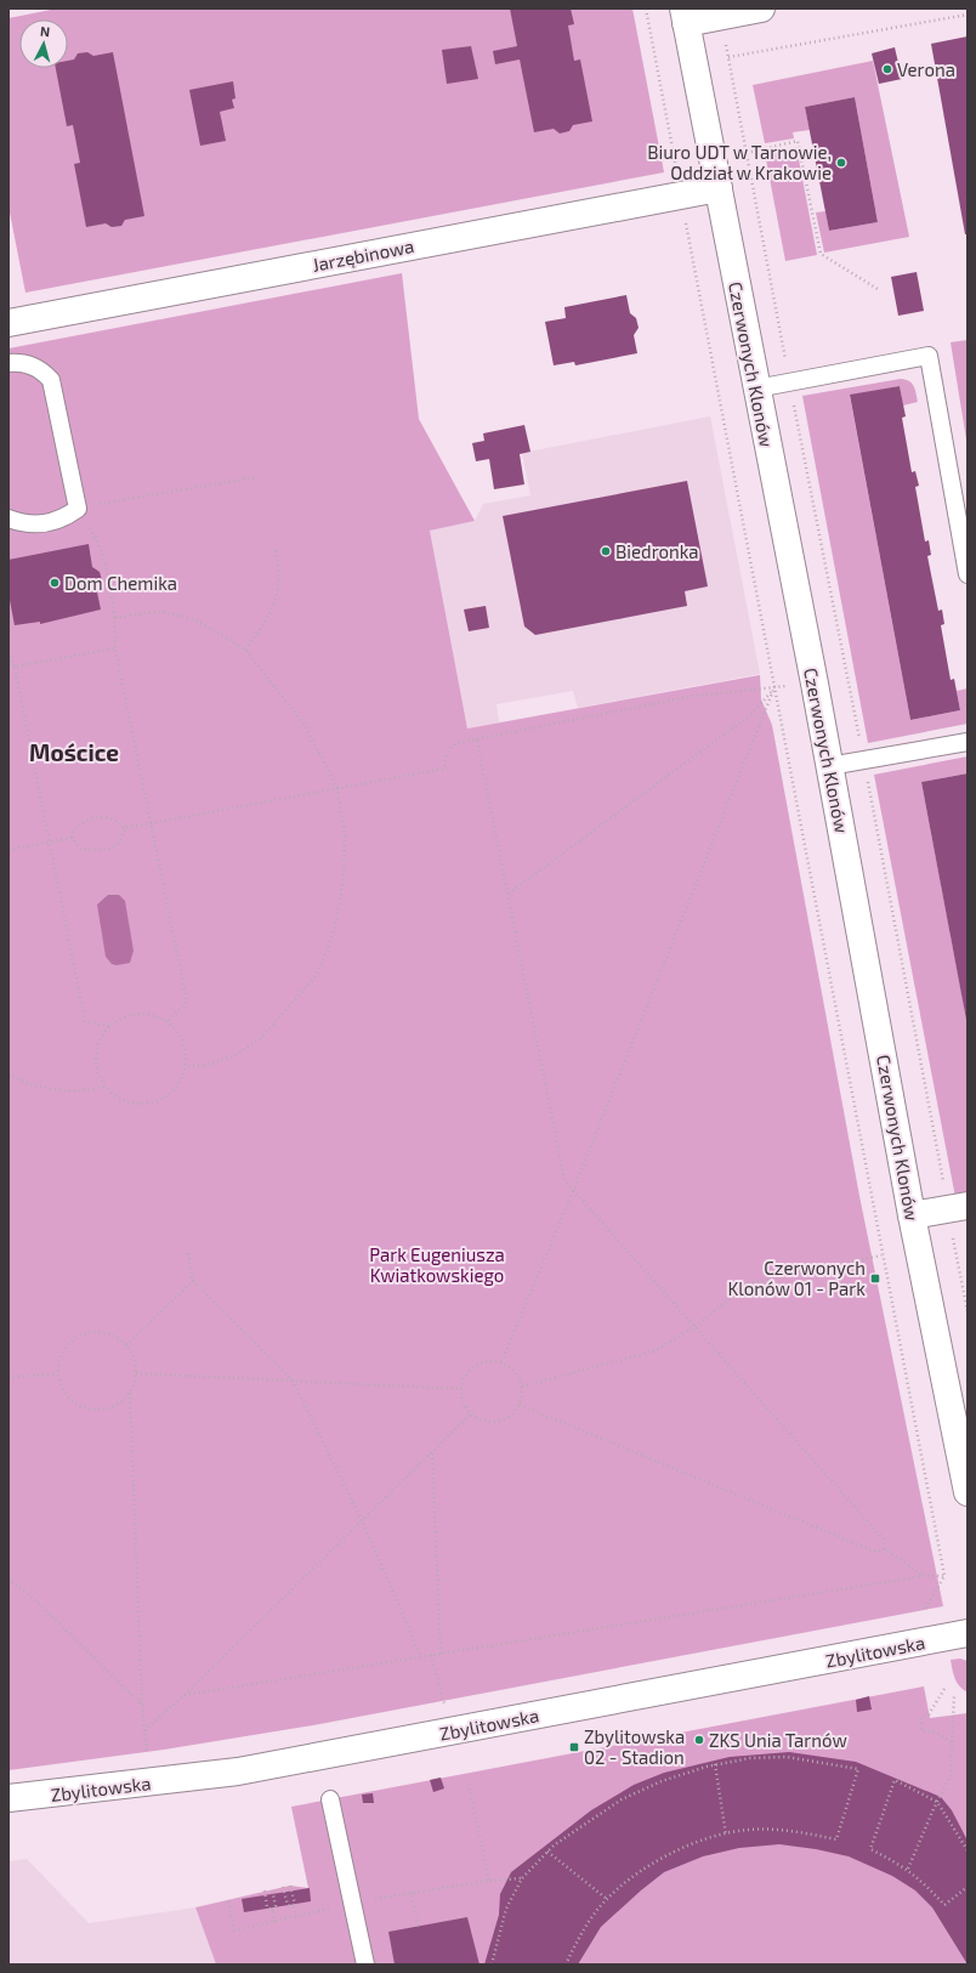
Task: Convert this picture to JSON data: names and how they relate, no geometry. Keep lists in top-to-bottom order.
{
  "streets": {
    "street": ["Jarzębinowa", "Czerwonych Klonów", "Zbylitowska"]
  },
  "crossings": [
    ["Jarzębinowa", "Czerwonych Klonów"]
  ],
  "districts": ["Mościce"],
  "parks": ["Park Eugeniusza Kwiatkowskiego"],
  "places": {
    "other": [
      "Verona",
      "Biuro UDT w Tarnowie, Oddział w Krakowie",
      "Biedronka",
      "Dom Chemika",
      "ZKS Unia Tarnów"
    ],
    "transit": ["Czerwonych Klonów 01 - Park", "Zbylitowska 02 - Stadion"]
  },
  "north": "top"
}
